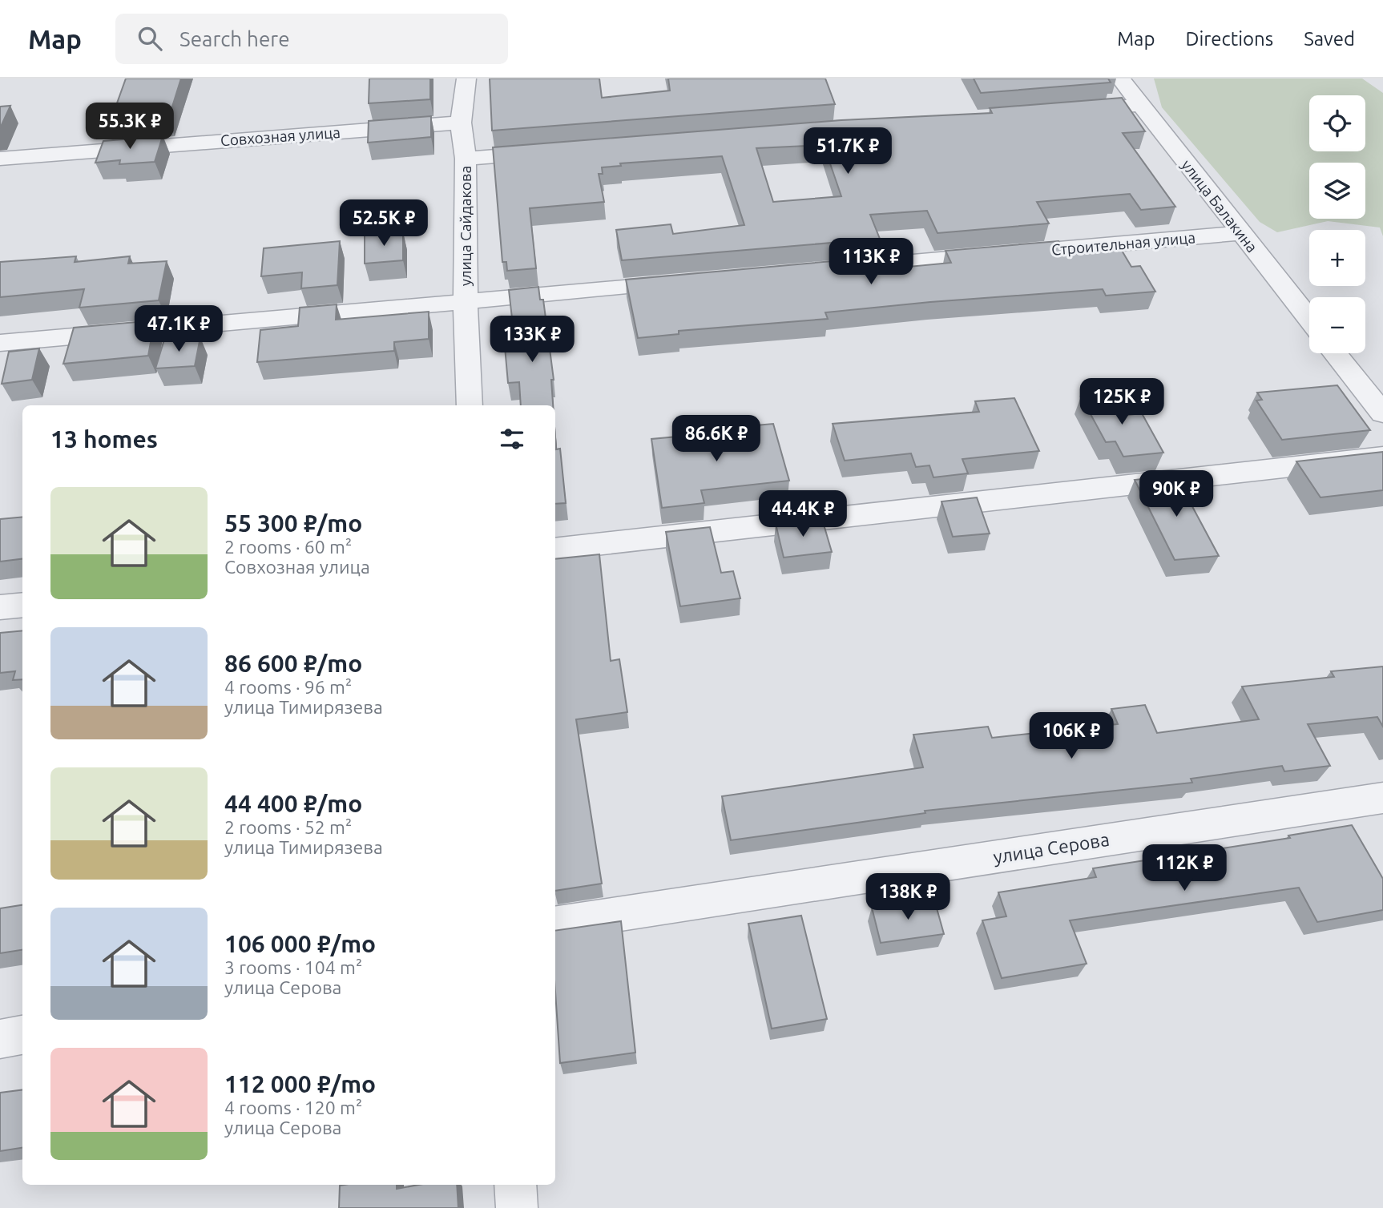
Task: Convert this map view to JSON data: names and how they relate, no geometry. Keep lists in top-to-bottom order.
{
  "streets": {
    "street": [
      "Совхозная улица",
      "улица Балакина",
      "улица Сайдакова",
      "Строительная улица",
      "улица Серова"
    ]
  },
  "crossings": [
    ["Совхозная улица", "улица Сайдакова"],
    ["улица Балакина", "Строительная улица"]
  ],
  "page": {
    "header": "Map",
    "search": "Search here",
    "nav": ["Map", "Directions", "Saved"],
    "map_buttons": ["+", "−"],
    "price": [
      "55.3K ₽",
      "51.7K ₽",
      "52.5K ₽",
      "113K ₽",
      "47.1K ₽",
      "133K ₽",
      "125K ₽",
      "86.6K ₽",
      "90K ₽",
      "44.4K ₽",
      "106K ₽",
      "112K ₽",
      "138K ₽"
    ],
    "heading": "13 homes",
    "list": [
      {
        "name": "55 300 ₽/mo",
        "note": "2 rooms · 60 m² · Совхозная улица"
      },
      {
        "name": "86 600 ₽/mo",
        "note": "4 rooms · 96 m² · улица Тимирязева"
      },
      {
        "name": "44 400 ₽/mo",
        "note": "2 rooms · 52 m² · улица Тимирязева"
      },
      {
        "name": "106 000 ₽/mo",
        "note": "3 rooms · 104 m² · улица Серова"
      },
      {
        "name": "112 000 ₽/mo",
        "note": "4 rooms · 120 m² · улица Серова"
      }
    ]
  }
}
